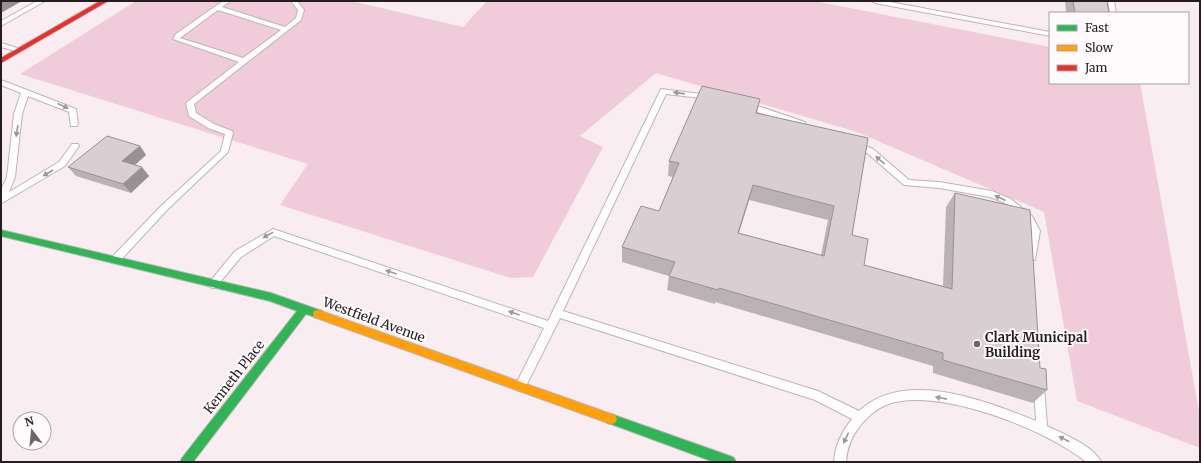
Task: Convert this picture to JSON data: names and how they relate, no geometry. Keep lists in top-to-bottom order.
{
  "streets": {
    "street": ["Westfield Avenue", "Kenneth Place"]
  },
  "crossings": [
    ["Westfield Avenue", "Kenneth Place"]
  ],
  "places": ["Clark Municipal Building"],
  "legend": ["Fast", "Slow", "Jam"],
  "north": "top"
}
